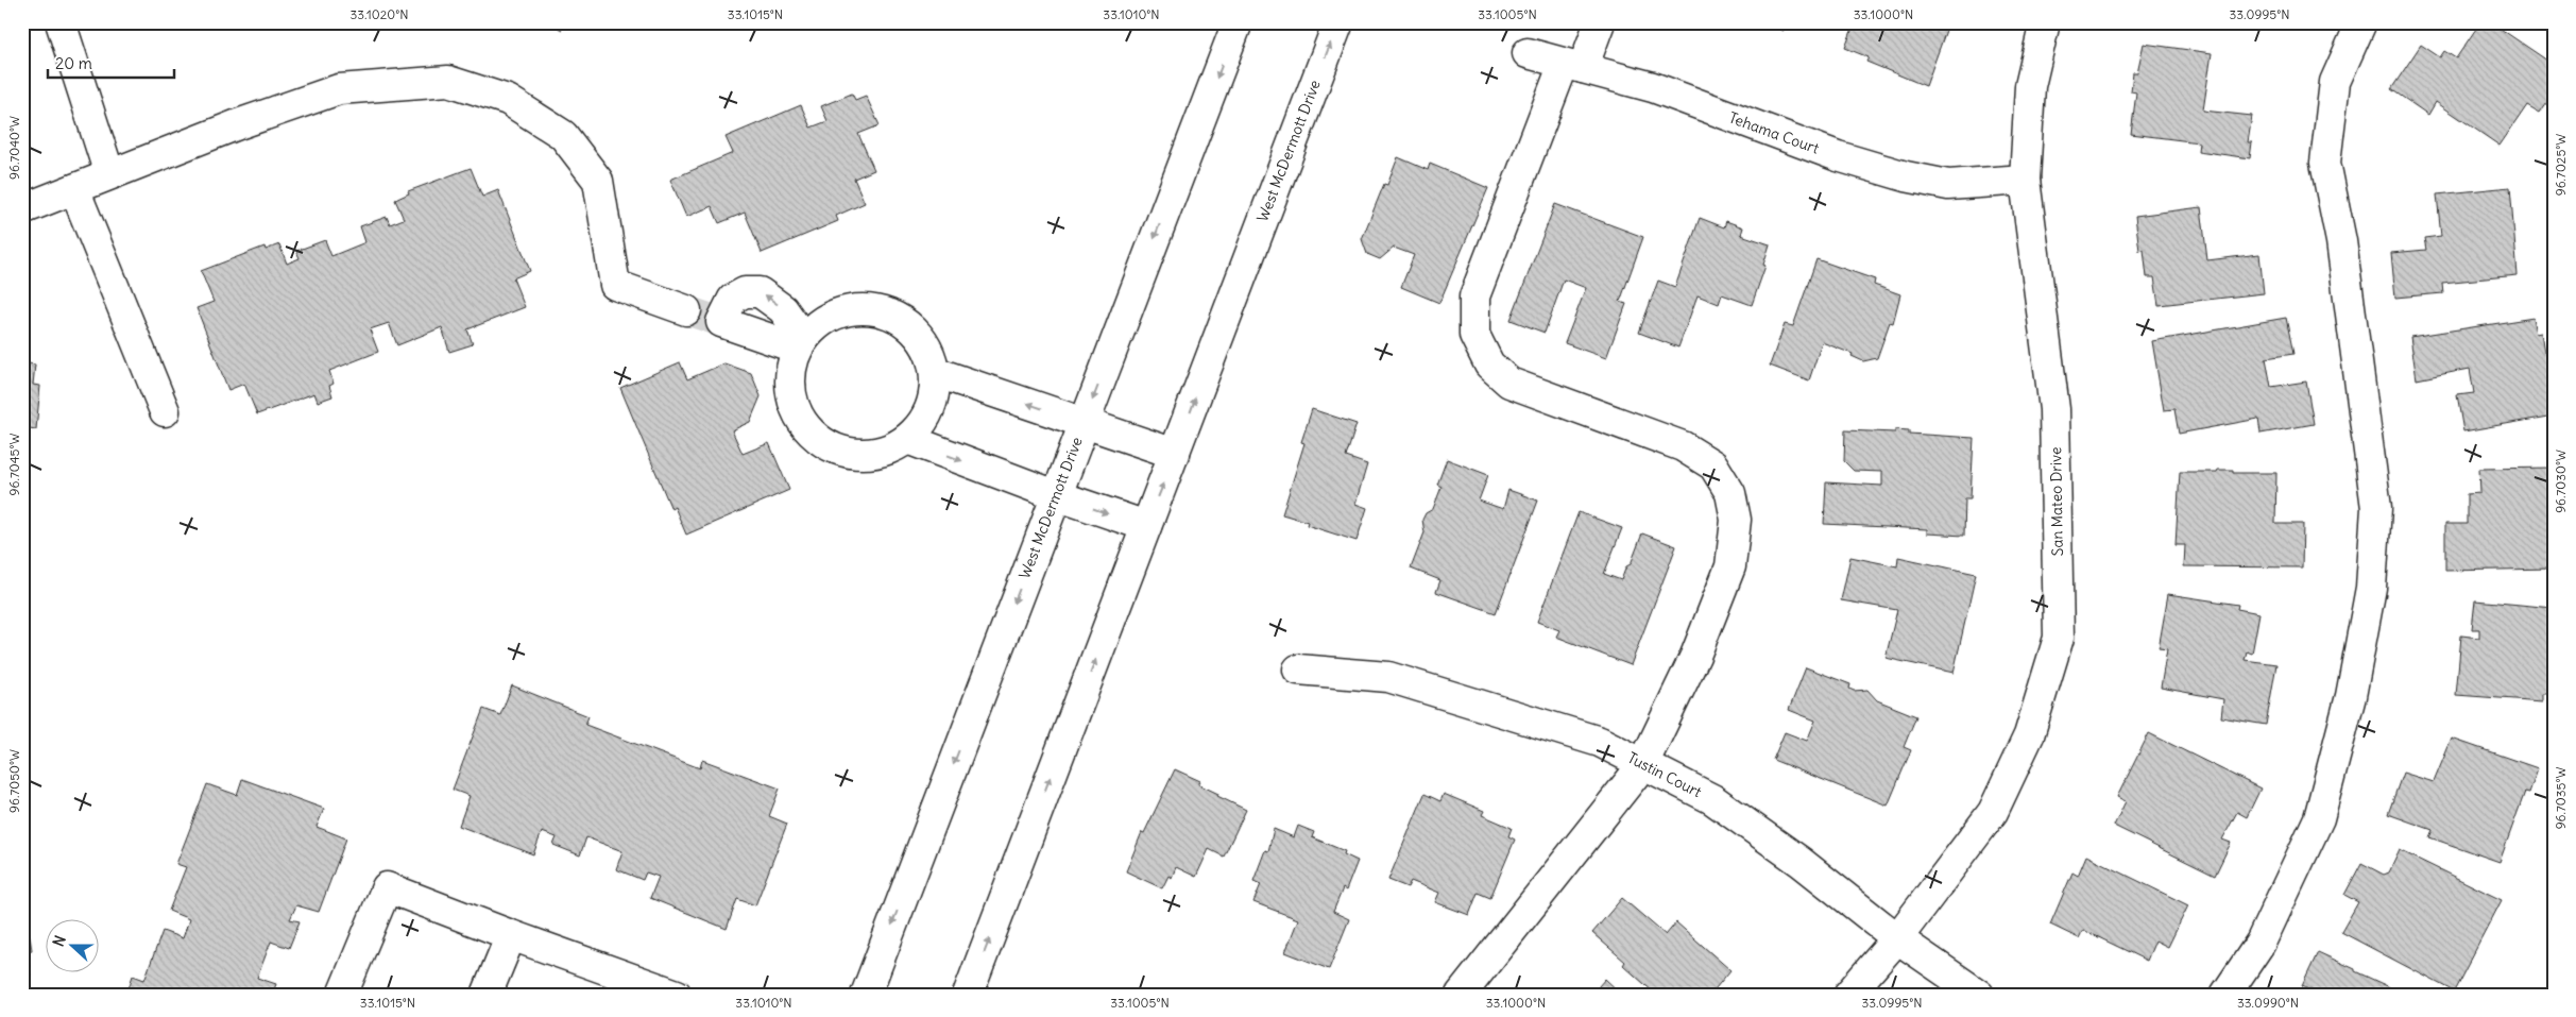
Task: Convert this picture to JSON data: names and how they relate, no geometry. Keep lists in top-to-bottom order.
{
  "streets": {
    "street": [
      "Tehama Court",
      "West McDermott Drive",
      "San Mateo Drive",
      "Tustin Court"
    ]
  },
  "crossings": [
    ["Tehama Court", "San Mateo Drive"],
    ["San Mateo Drive", "Tustin Court"]
  ],
  "scale_bar": "20 m",
  "north": "left",
  "coordinates": [
    "33.1020°N",
    "33.1015°N",
    "33.1010°N",
    "33.1005°N",
    "33.1000°N",
    "33.0995°N",
    "96.7040°W",
    "96.7025°W",
    "96.7045°W",
    "96.7030°W",
    "96.7050°W",
    "96.7035°W",
    "33.0990°N"
  ]
}
